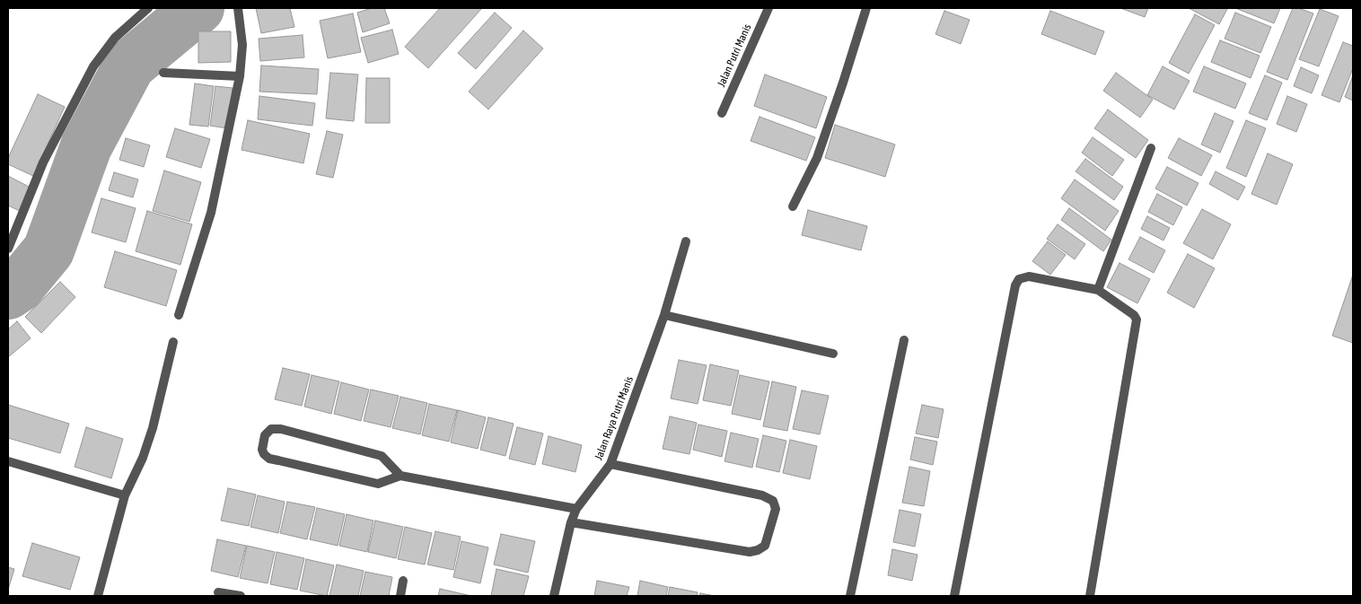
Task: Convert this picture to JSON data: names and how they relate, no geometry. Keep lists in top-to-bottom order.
{
  "streets": {
    "street": ["Jalan Putri Manis", "Jalan Raya Putri Manis"]
  }
}
